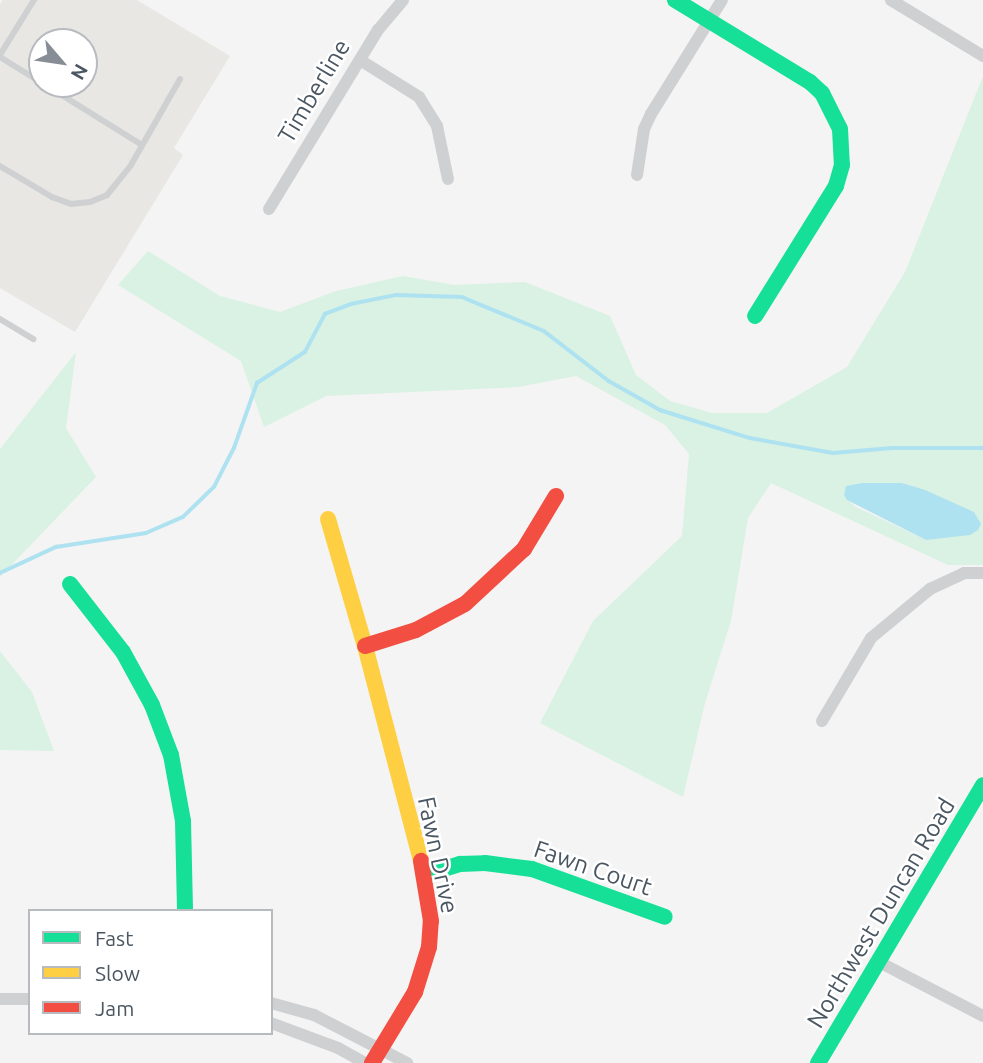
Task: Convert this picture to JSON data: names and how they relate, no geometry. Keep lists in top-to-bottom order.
{
  "streets": {
    "street": [
      "Timberline",
      "Fawn Drive",
      "Fawn Court",
      "Northwest Duncan Road"
    ]
  },
  "crossings": [
    ["Fawn Drive", "Fawn Court"]
  ],
  "legend": ["Fast", "Slow", "Jam"],
  "north": "bottom right"
}
